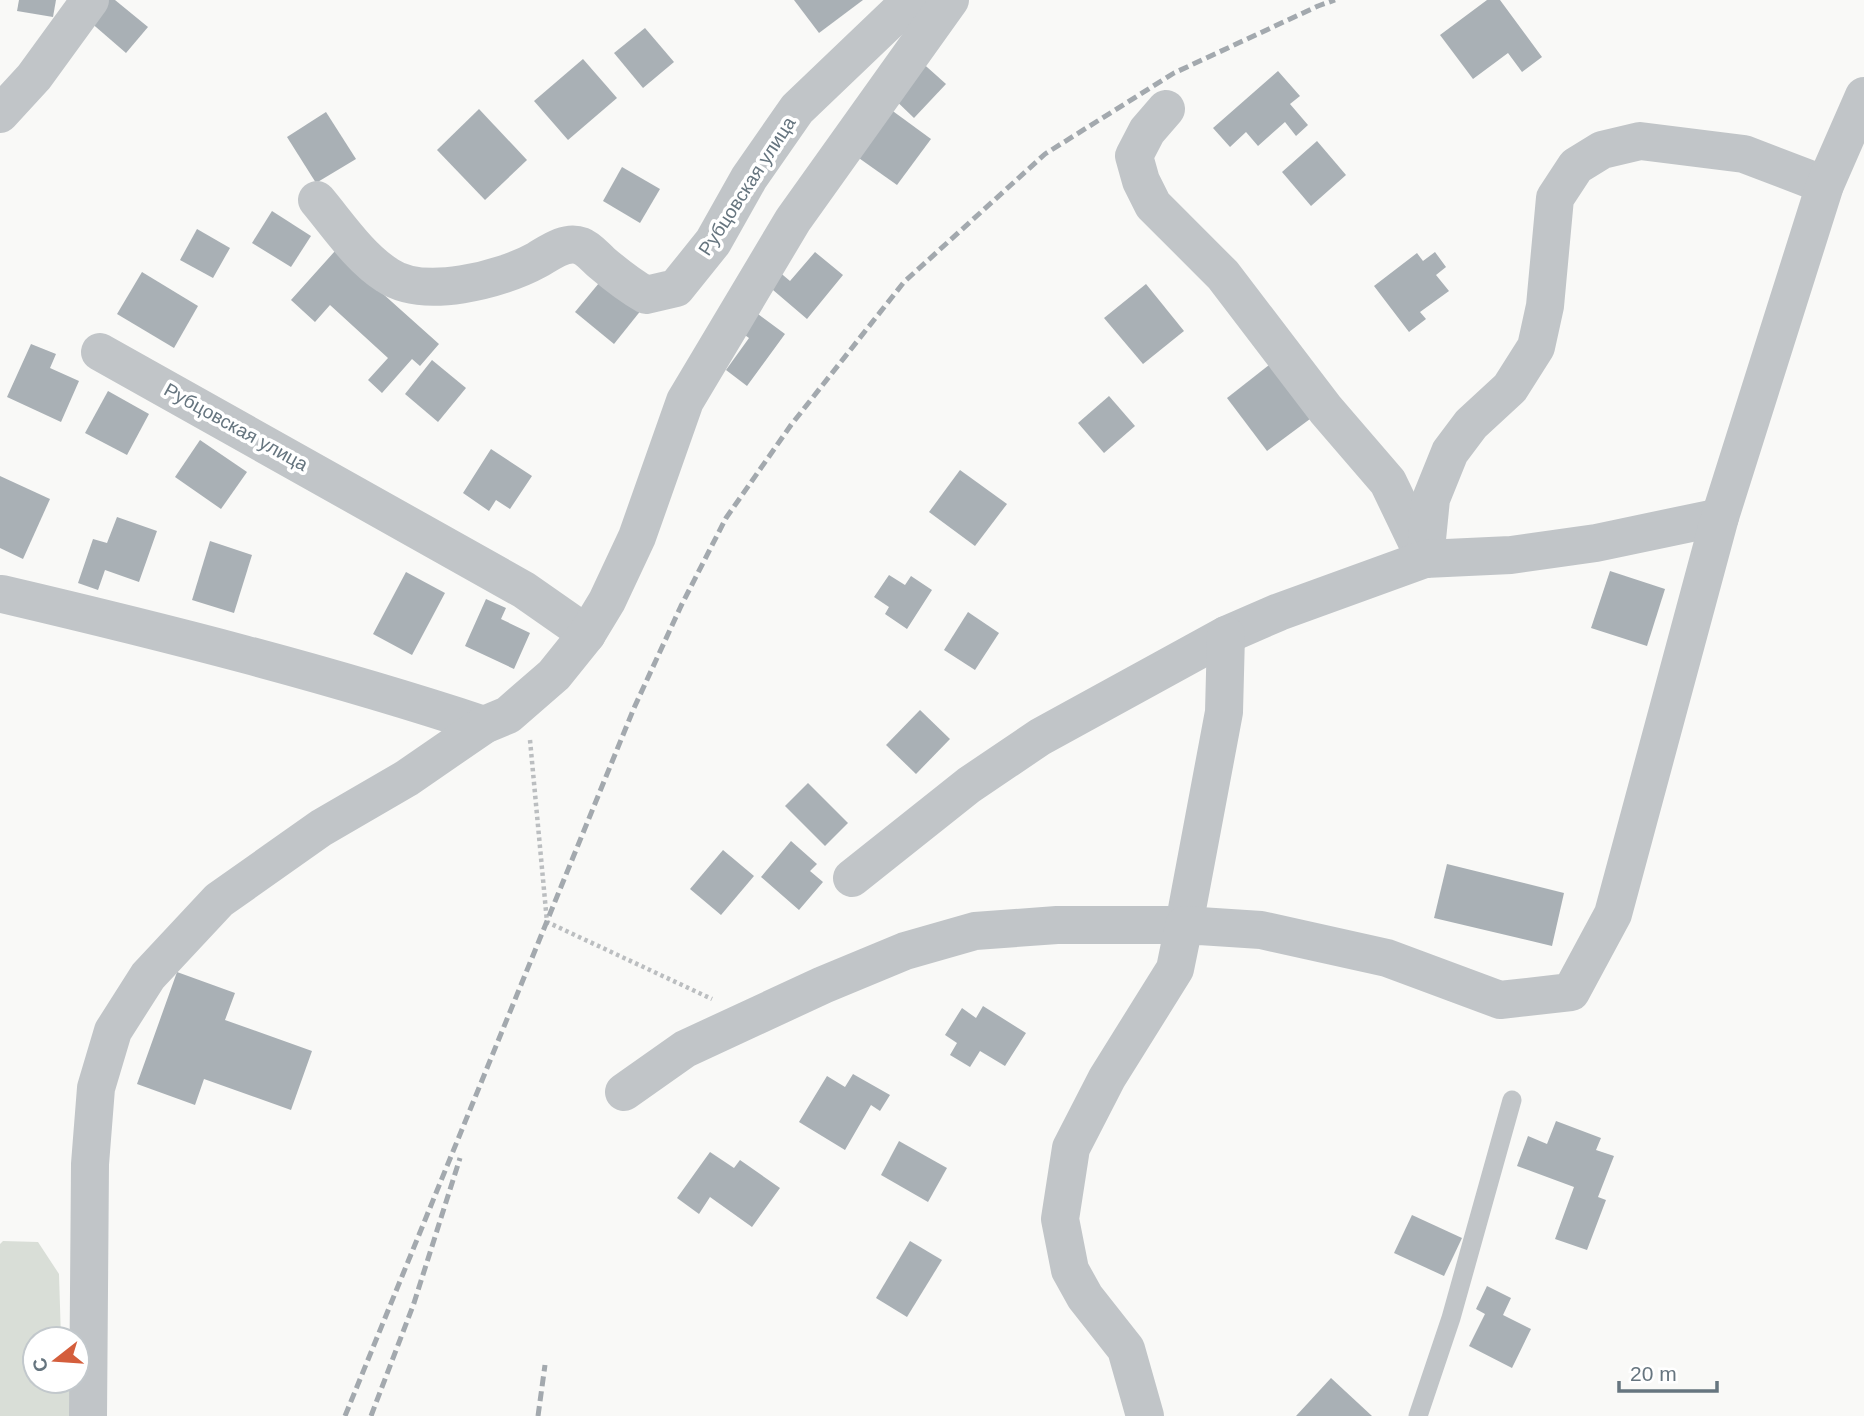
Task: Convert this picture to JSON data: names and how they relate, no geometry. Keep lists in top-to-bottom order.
{
  "streets": {
    "street": ["Рубцовская улица"]
  },
  "scale_bar": "20 m",
  "north": "left"
}
